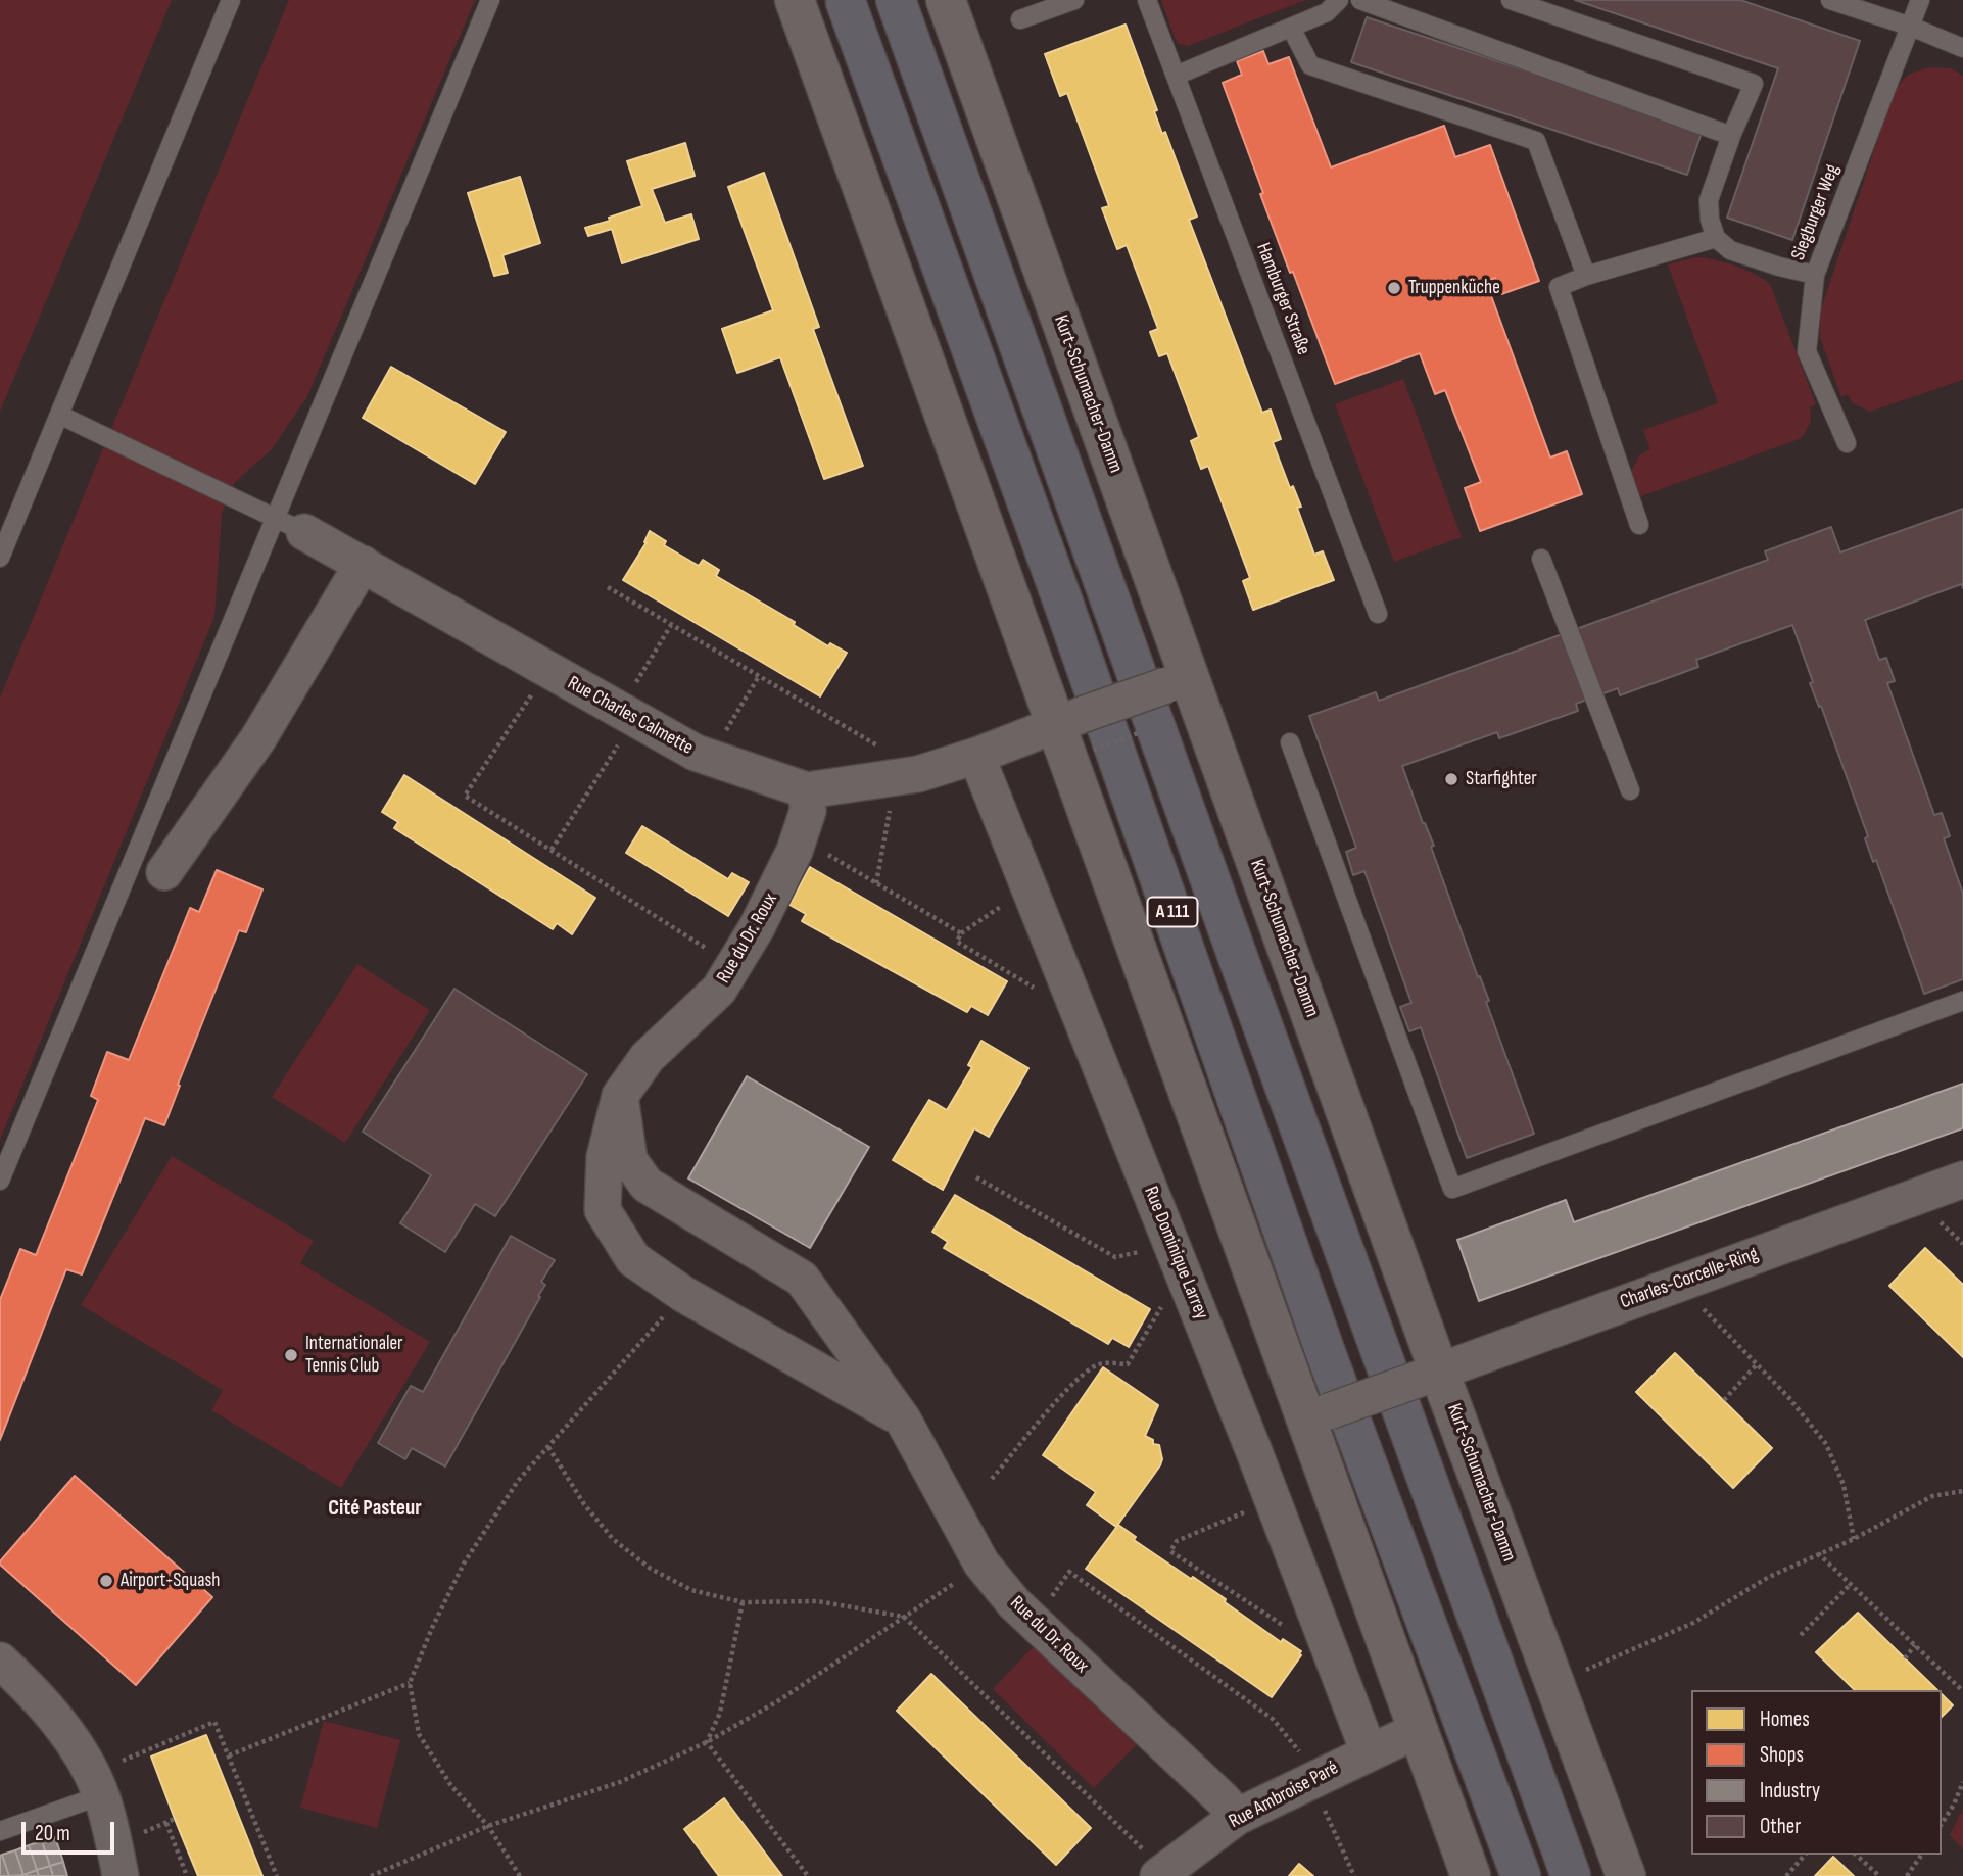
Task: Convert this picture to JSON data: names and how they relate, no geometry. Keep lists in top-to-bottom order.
{
  "streets": {
    "highway": ["A 111"],
    "main road": ["Kurt-Schumacher-Damm"],
    "street": [
      "Rue Charles Calmette",
      "Rue du Dr. Roux",
      "Rue Dominique Larrey",
      "Charles-Corcelle-Ring",
      "Rue Ambroise Paré"
    ],
    "lane": ["Siegburger Weg", "Hamburger Straße"]
  },
  "crossings": [
    ["Kurt-Schumacher-Damm", "Rue Charles Calmette"],
    ["Kurt-Schumacher-Damm", "Charles-Corcelle-Ring"],
    ["Rue Charles Calmette", "Rue du Dr. Roux"],
    ["Rue Charles Calmette", "Rue Dominique Larrey"],
    ["Rue du Dr. Roux", "Rue Ambroise Paré"],
    ["Rue Dominique Larrey", "Rue Ambroise Paré"]
  ],
  "districts": ["Cité Pasteur"],
  "places": [
    "Truppenküche",
    "Starfighter",
    "Internationaler Tennis Club",
    "Airport-Squash"
  ],
  "legend": [
    "Homes",
    "Shops",
    "Industry",
    "Other"
  ],
  "scale_bar": "20 m"
}
